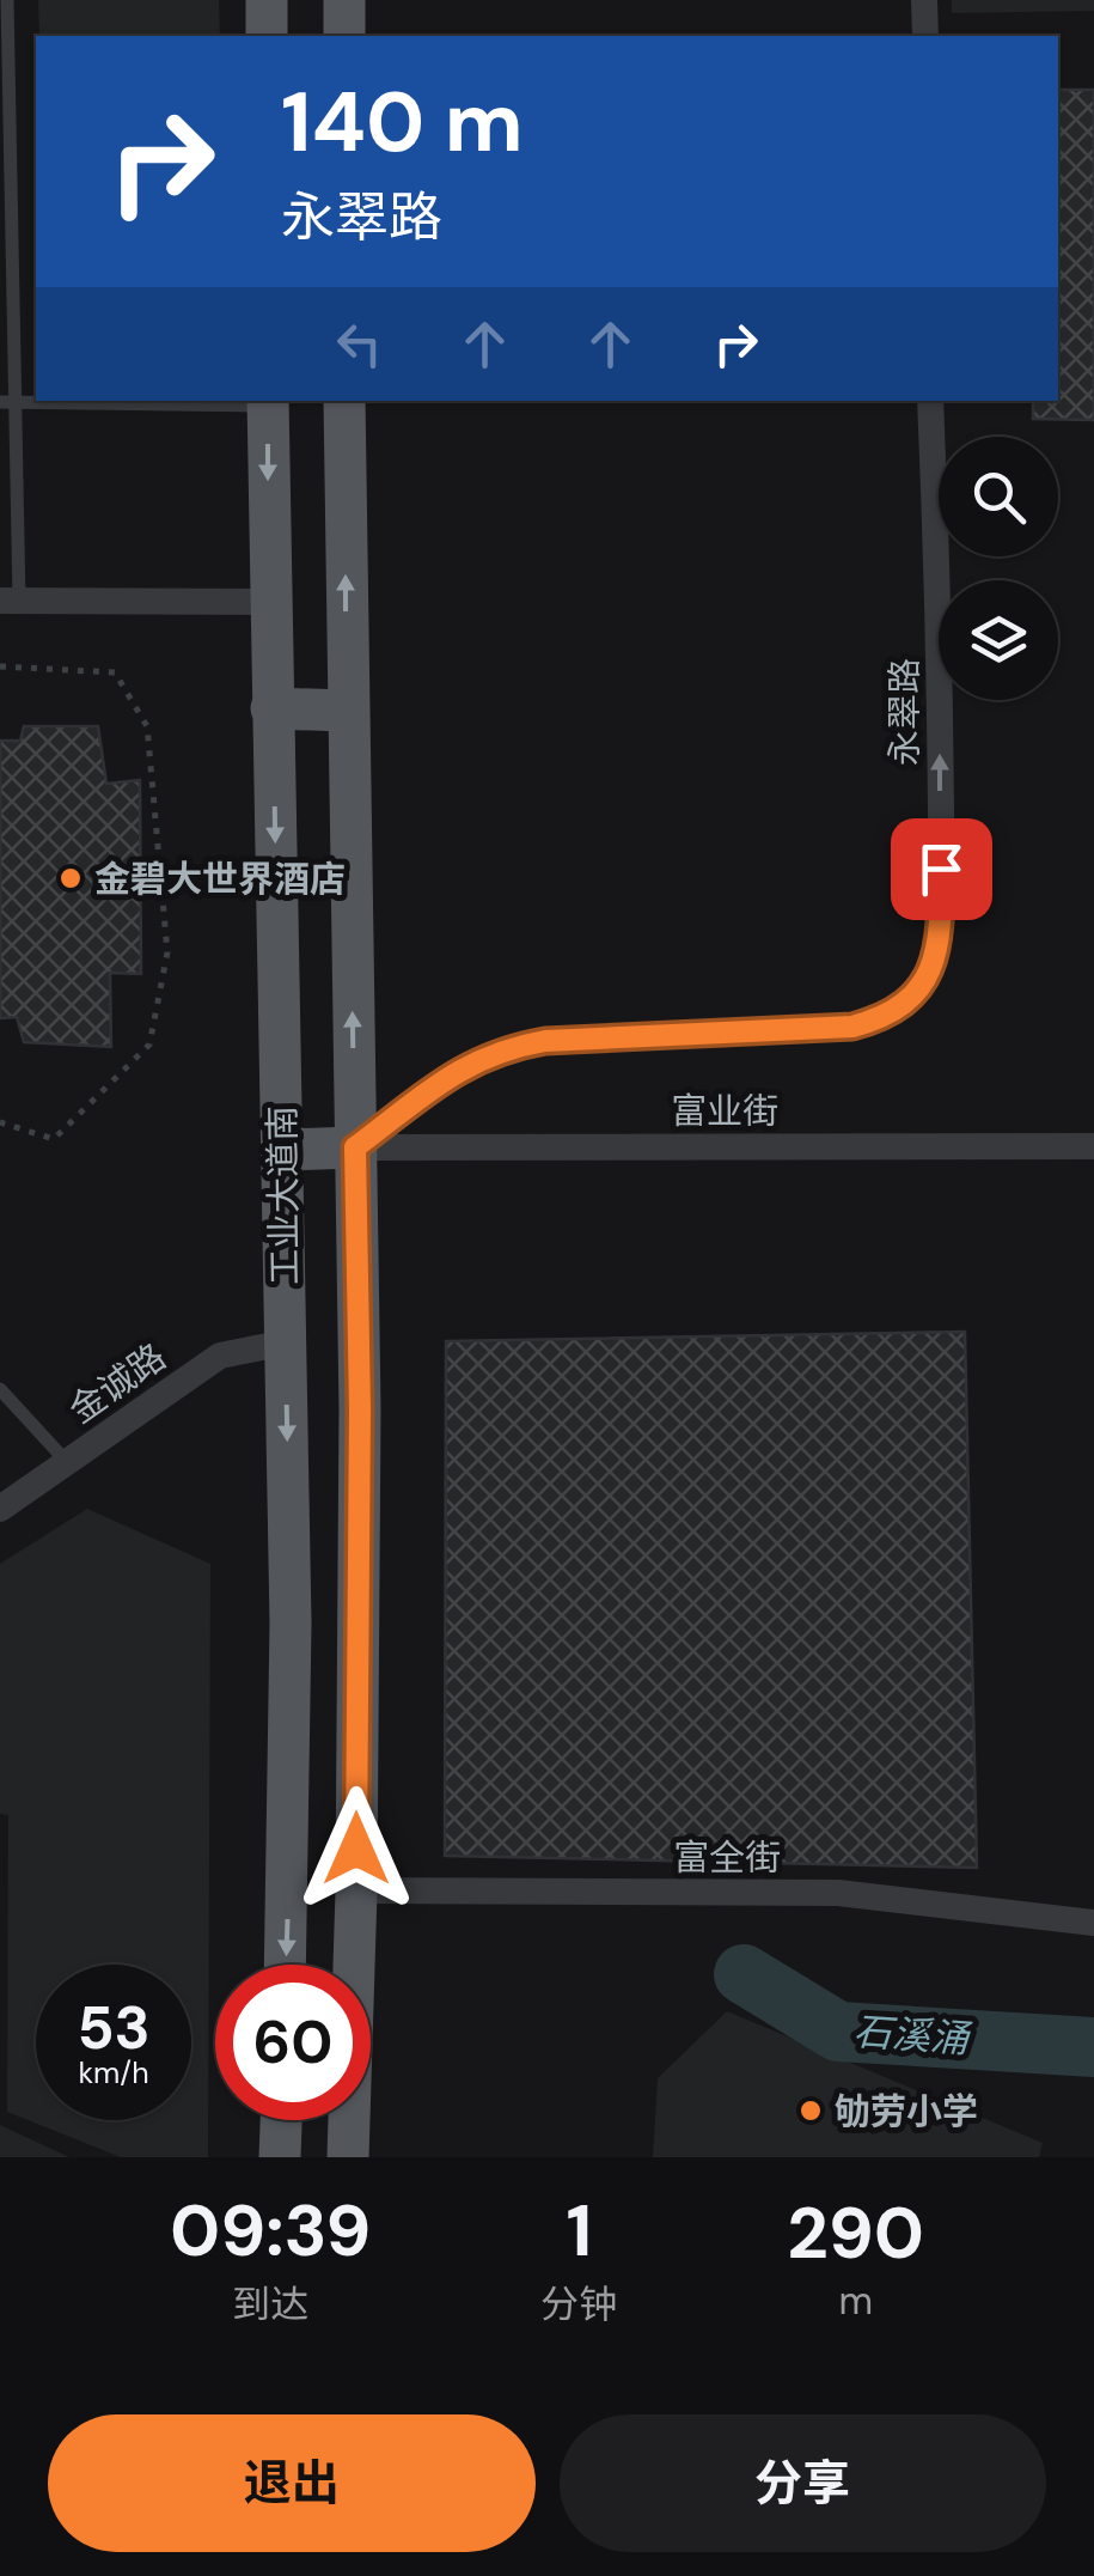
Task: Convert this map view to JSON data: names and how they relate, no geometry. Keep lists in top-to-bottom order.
{
  "streets": {
    "main road": ["工业大道南"],
    "street": [
      "永翠路",
      "富业街",
      "金诚路",
      "富全街"
    ]
  },
  "crossings": [
    ["永翠路", "富业街"],
    ["工业大道南", "金诚路"]
  ],
  "water": ["石溪涌"],
  "places": ["金碧大世界酒店", "劬劳小学"],
  "page": {
    "turn": ["140 m", "永翠路"],
    "speed": "53 km/h",
    "limit": "60",
    "eta": [
      "09:39",
      "到达",
      "1",
      "分钟",
      "290",
      "m"
    ],
    "buttons": ["退出", "分享"]
  }
}
